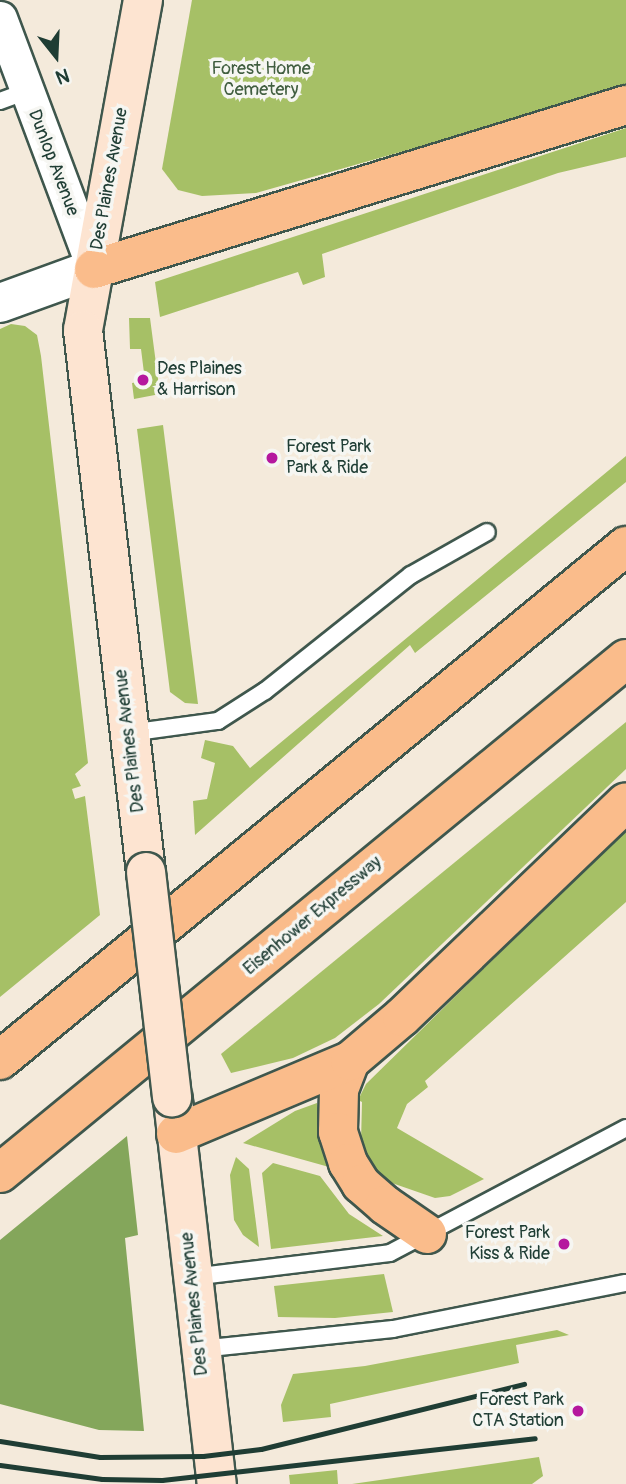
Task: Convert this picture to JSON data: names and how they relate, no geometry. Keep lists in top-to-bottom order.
{
  "streets": {
    "highway": ["Eisenhower Expressway"],
    "main road": ["Des Plaines Avenue"],
    "street": ["Dunlop Avenue"]
  },
  "crossings": [
    ["Dunlop Avenue", "Des Plaines Avenue"]
  ],
  "parks": ["Forest Home Cemetery"],
  "places": [
    "Des Plaines & Harrison",
    "Forest Park Park & Ride",
    "Forest Park Kiss & Ride",
    "Forest Park CTA Station"
  ],
  "north": "bottom"
}
